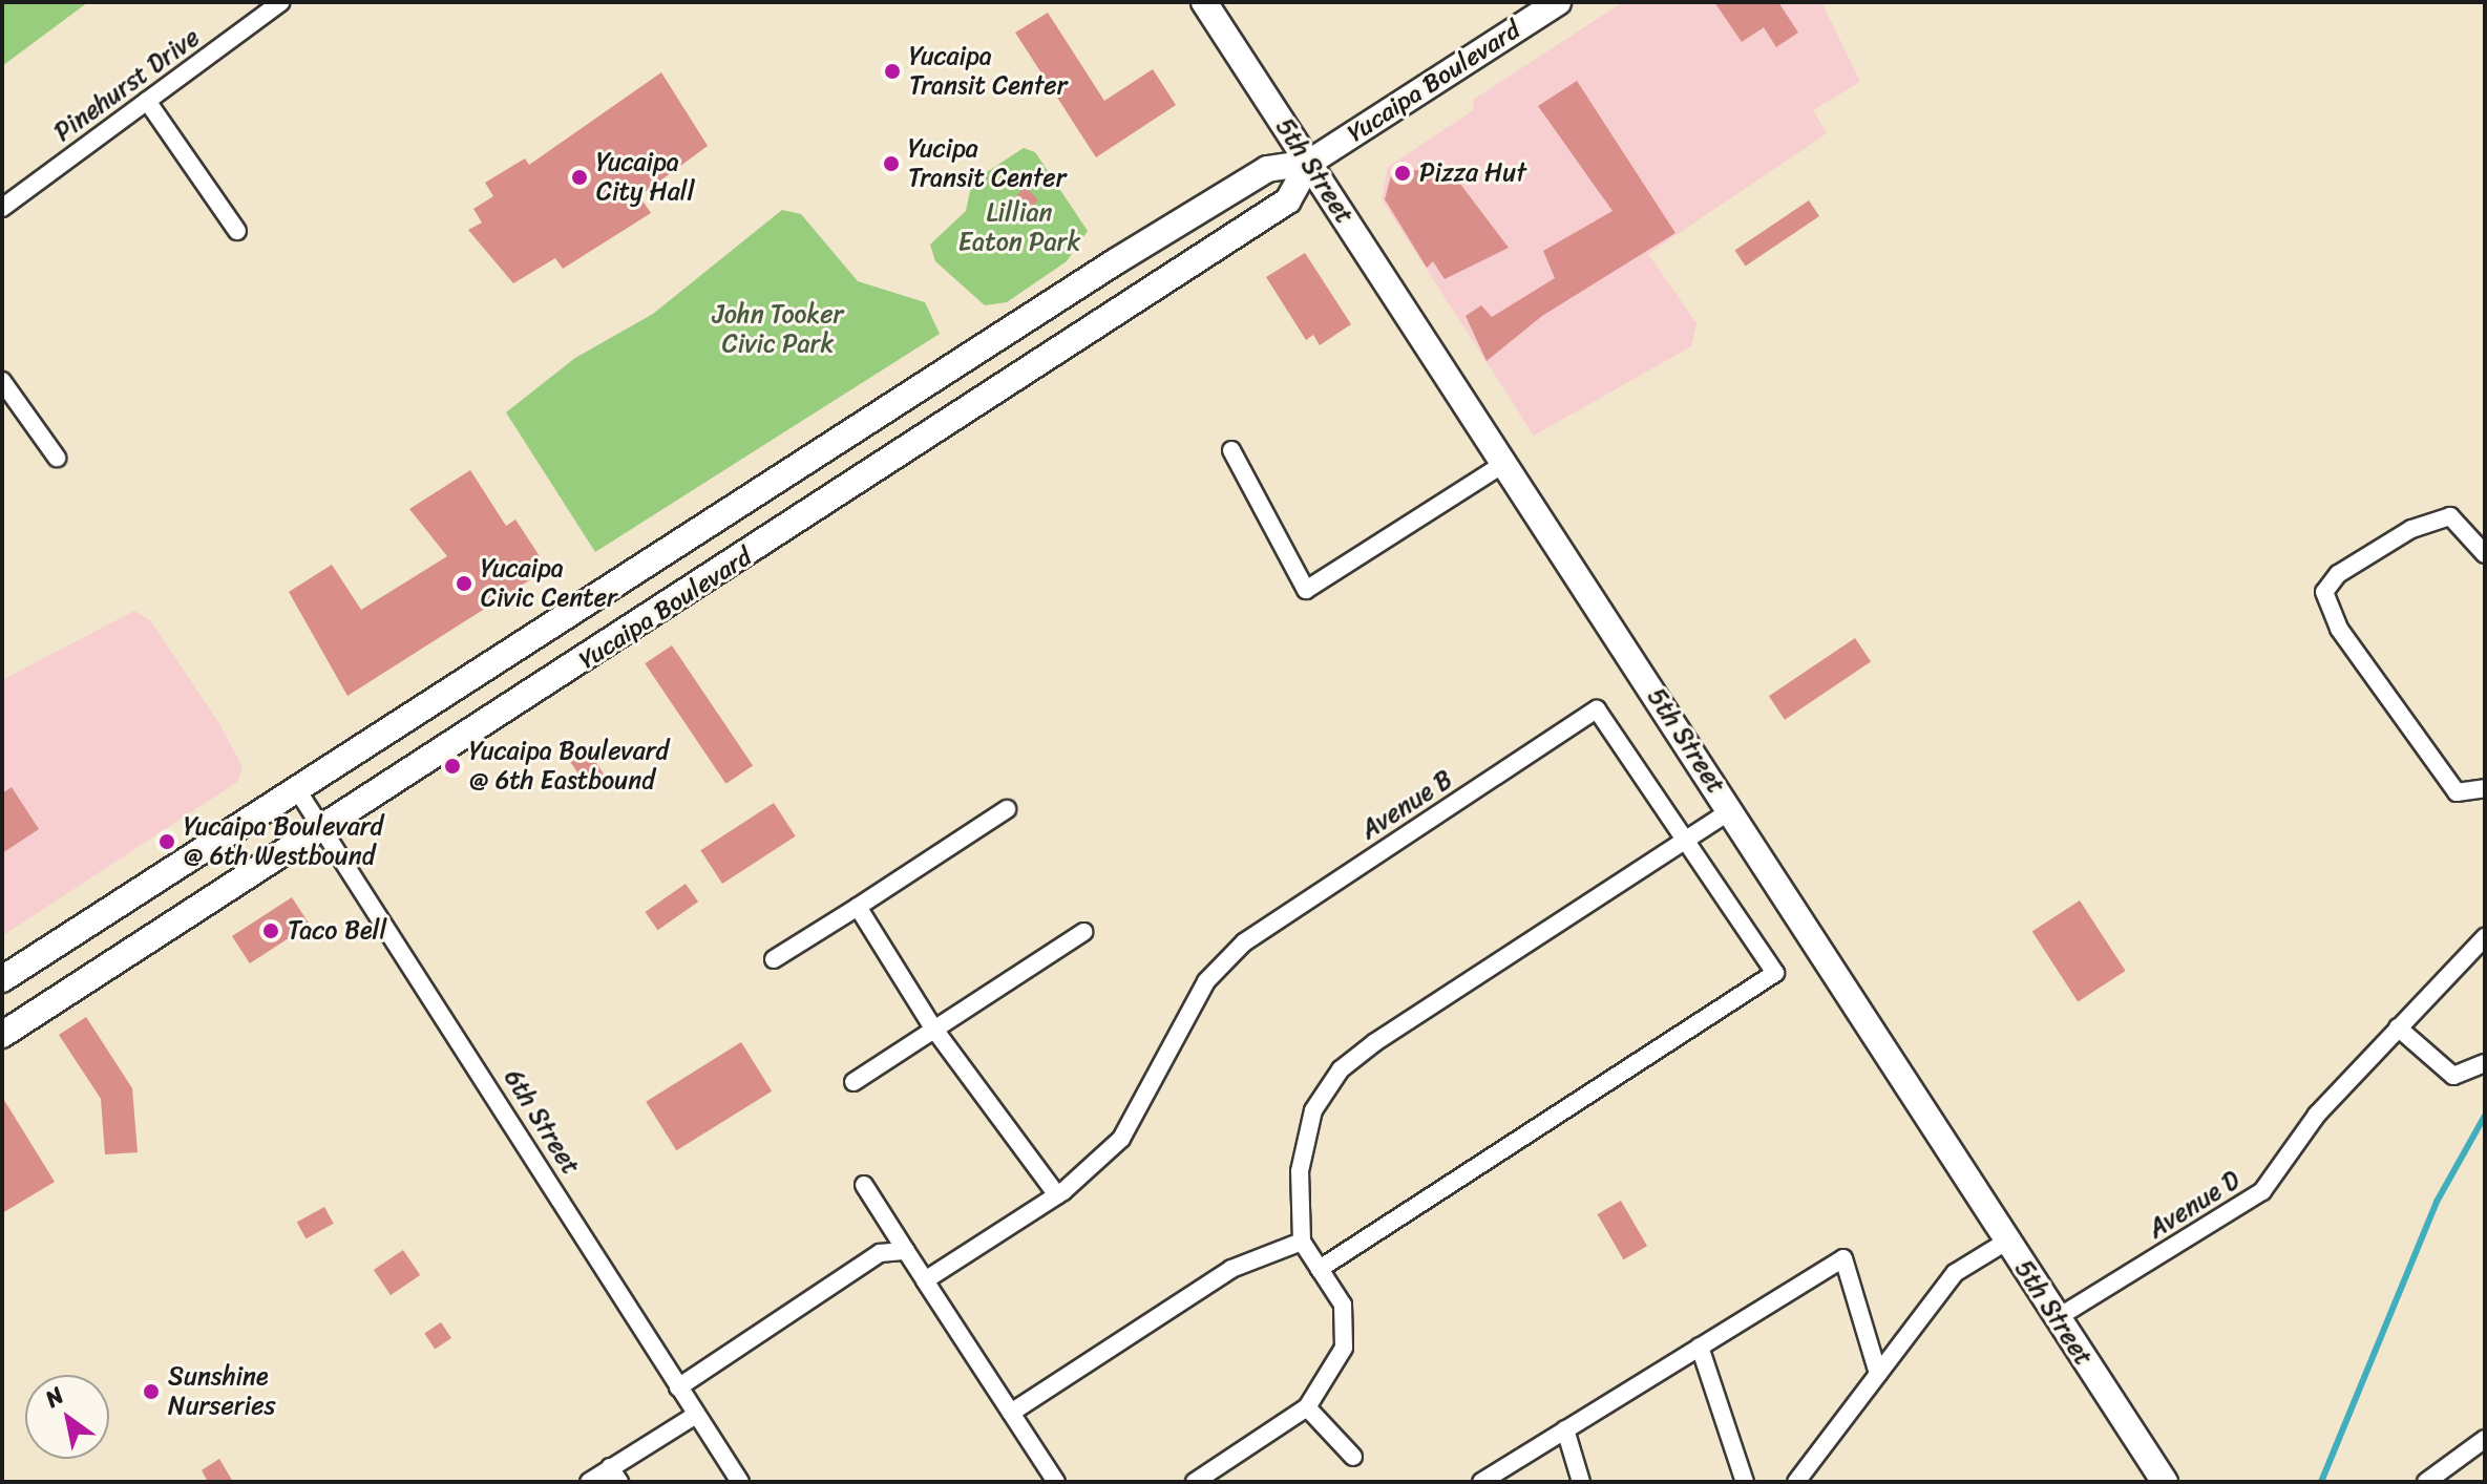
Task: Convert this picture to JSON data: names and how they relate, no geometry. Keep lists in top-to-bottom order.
{
  "streets": {
    "main road": ["Yucaipa Boulevard", "5th Street"],
    "street": [
      "Pinehurst Drive",
      "Avenue B",
      "6th Street",
      "Avenue D"
    ]
  },
  "crossings": [
    ["Yucaipa Boulevard", "5th Street"],
    ["Yucaipa Boulevard", "6th Street"],
    ["5th Street", "Avenue D"]
  ],
  "parks": ["Lillian Eaton Park", "John Tooker Civic Park"],
  "places": [
    "Yucaipa Transit Center",
    "Yucipa Transit Center",
    "Pizza Hut",
    "Yucaipa City Hall",
    "Yucaipa Civic Center",
    "Yucaipa Boulevard @ 6th Eastbound",
    "Yucaipa Boulevard @ 6th Westbound",
    "Taco Bell",
    "Sunshine Nurseries"
  ],
  "north": "top left"
}
